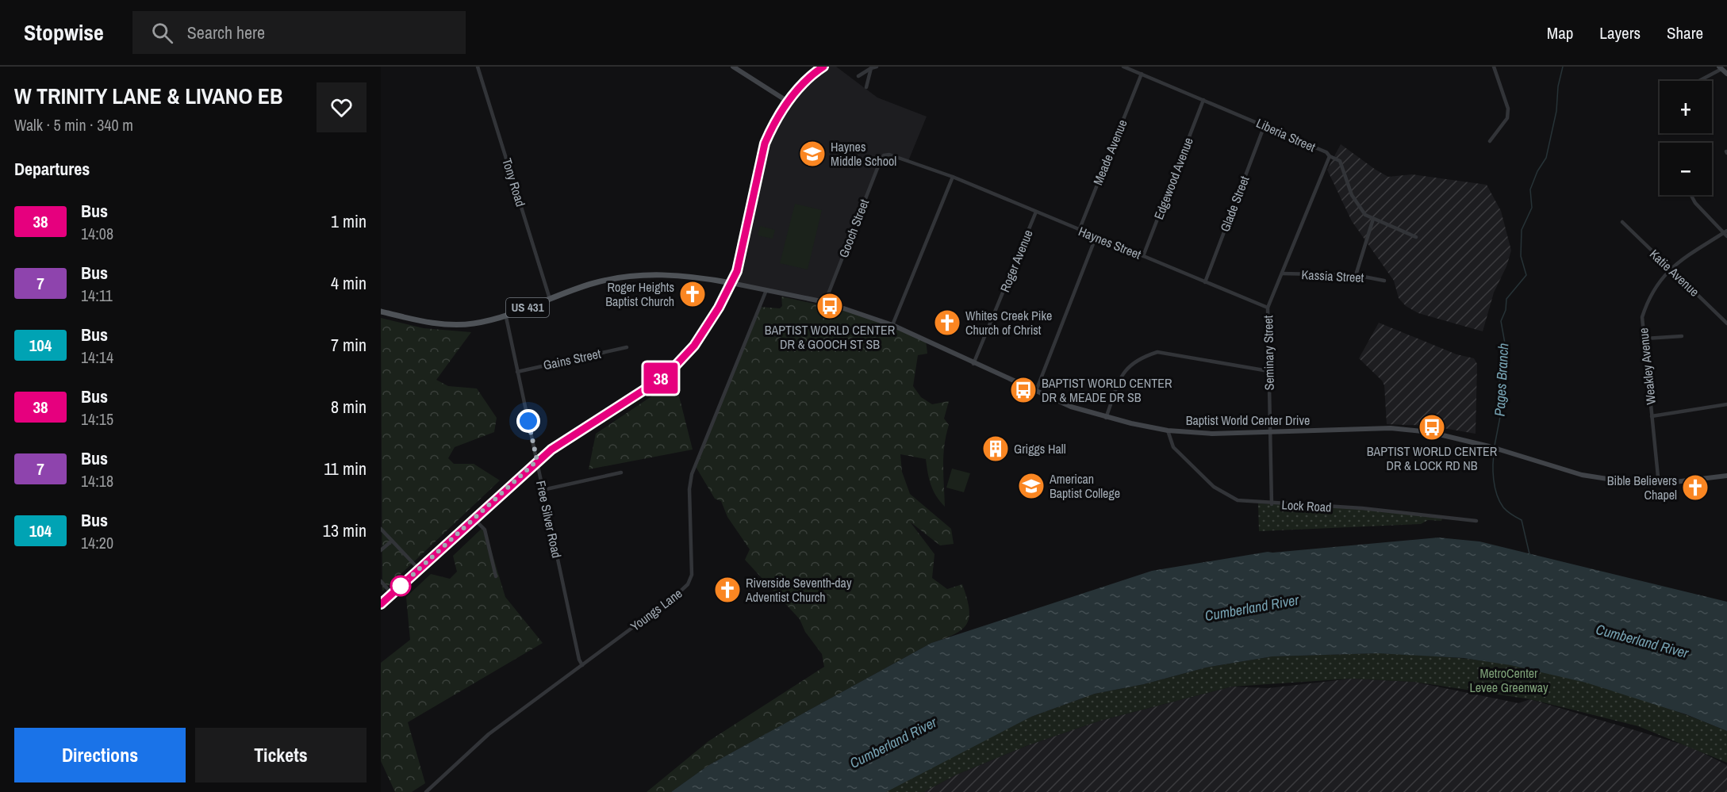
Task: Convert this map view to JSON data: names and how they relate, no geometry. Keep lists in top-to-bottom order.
{
  "streets": {
    "main road": ["US 431"],
    "street": [
      "Liberia Street",
      "Meade Avenue",
      "Edgewood Avenue",
      "Tony Road",
      "Glade Street",
      "Gooch Street",
      "Haynes Street",
      "Roger Avenue",
      "Katie Avenue",
      "Kassia Street",
      "Seminary Street",
      "Gains Street",
      "Weakley Avenue",
      "Baptist World Center Drive",
      "Lock Road",
      "Free Silver Road",
      "Youngs Lane"
    ]
  },
  "crossings": [
    ["Liberia Street", "Meade Avenue"],
    ["Liberia Street", "Edgewood Avenue"],
    ["Liberia Street", "Glade Street"],
    ["Liberia Street", "Seminary Street"],
    ["Meade Avenue", "Haynes Street"],
    ["Edgewood Avenue", "Haynes Street"],
    ["Tony Road", "US 431"],
    ["Glade Street", "Haynes Street"],
    ["Gooch Street", "Haynes Street"],
    ["Gooch Street", "Baptist World Center Drive"],
    ["Haynes Street", "Roger Avenue"],
    ["Haynes Street", "Seminary Street"],
    ["Roger Avenue", "Baptist World Center Drive"],
    ["Katie Avenue", "Weakley Avenue"],
    ["Kassia Street", "Seminary Street"],
    ["US 431", "Baptist World Center Drive"],
    ["US 431", "Free Silver Road"],
    ["Seminary Street", "Baptist World Center Drive"],
    ["Seminary Street", "Lock Road"],
    ["Gains Street", "Free Silver Road"],
    ["Weakley Avenue", "Baptist World Center Drive"],
    ["Baptist World Center Drive", "Lock Road"],
    ["Baptist World Center Drive", "Youngs Lane"],
    ["Free Silver Road", "Youngs Lane"]
  ],
  "water": ["Pages Branch", "Cumberland River"],
  "parks": ["MetroCenter Levee Greenway"],
  "places": {
    "school or university": ["Haynes Middle School", "American Baptist College"],
    "church": [
      "Roger Heights Baptist Church",
      "Whites Creek Pike Church of Christ",
      "Bible Believers Chapel",
      "Riverside Seventh-day Adventist Church"
    ],
    "bus stop": ["BAPTIST WORLD CENTER DR & GOOCH ST SB", "BAPTIST WORLD CENTER DR & MEADE DR SB", "BAPTIST WORLD CENTER DR & LOCK RD NB"],
    "building": ["Griggs Hall"]
  },
  "lines": ["bus line 38"],
  "page": {
    "header": "Stopwise",
    "search": "Search here",
    "nav": ["Map", "Layers", "Share"],
    "heading": [
      ["W TRINITY LANE & LIVANO EB", "Walk · 5 min · 340 m"],
      "Departures"
    ],
    "on_map": "38",
    "map_buttons": ["+", "−"],
    "list": [
      {
        "mark": "38",
        "name": "Bus",
        "note": "14:08",
        "value": "1 min"
      },
      {
        "mark": "7",
        "name": "Bus",
        "note": "14:11",
        "value": "4 min"
      },
      {
        "mark": "104",
        "name": "Bus",
        "note": "14:14",
        "value": "7 min"
      },
      {
        "mark": "38",
        "name": "Bus",
        "note": "14:15",
        "value": "8 min"
      },
      {
        "mark": "7",
        "name": "Bus",
        "note": "14:18",
        "value": "11 min"
      },
      {
        "mark": "104",
        "name": "Bus",
        "note": "14:20",
        "value": "13 min"
      }
    ],
    "buttons": ["Directions", "Tickets"]
  }
}
